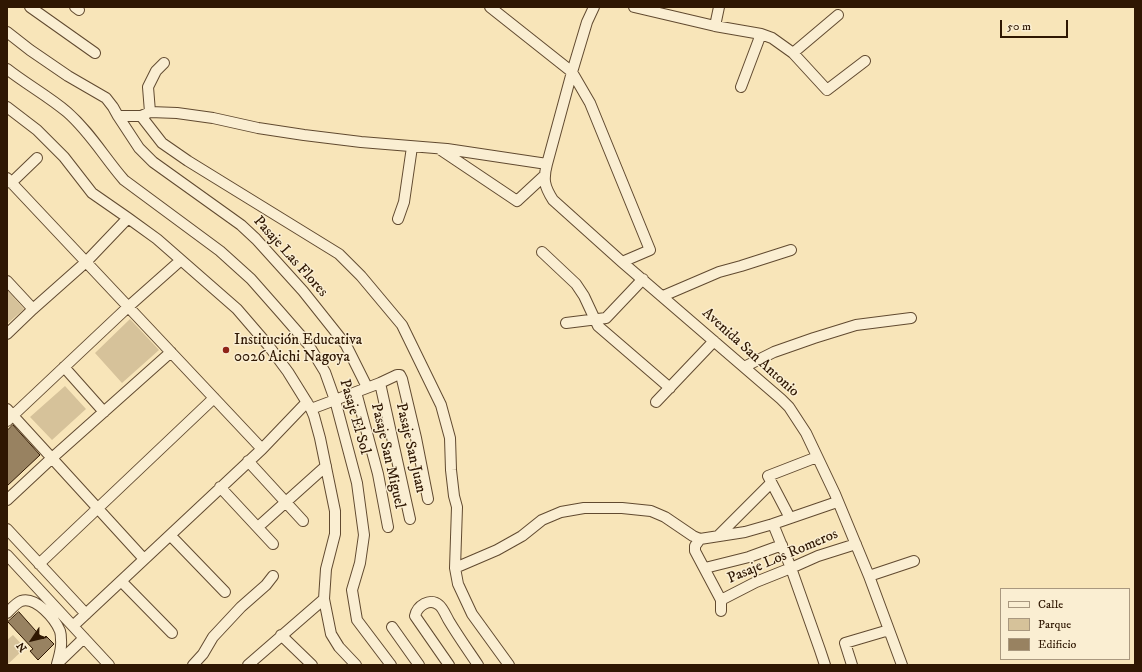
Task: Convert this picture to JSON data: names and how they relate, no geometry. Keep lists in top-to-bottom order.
{
  "streets": {
    "street": [
      "Pasaje Las Flores",
      "Avenida San Antonio",
      "Pasaje El Sol",
      "Pasaje San Juan",
      "Pasaje San Miguel",
      "Pasaje Los Romeros"
    ]
  },
  "crossings": [
    ["Avenida San Antonio", "Pasaje Los Romeros"]
  ],
  "places": ["Institución Educativa 0026 Aichi Nagoya"],
  "legend": ["Calle", "Parque", "Edificio"],
  "scale_bar": "50 m",
  "north": "bottom left"
}
